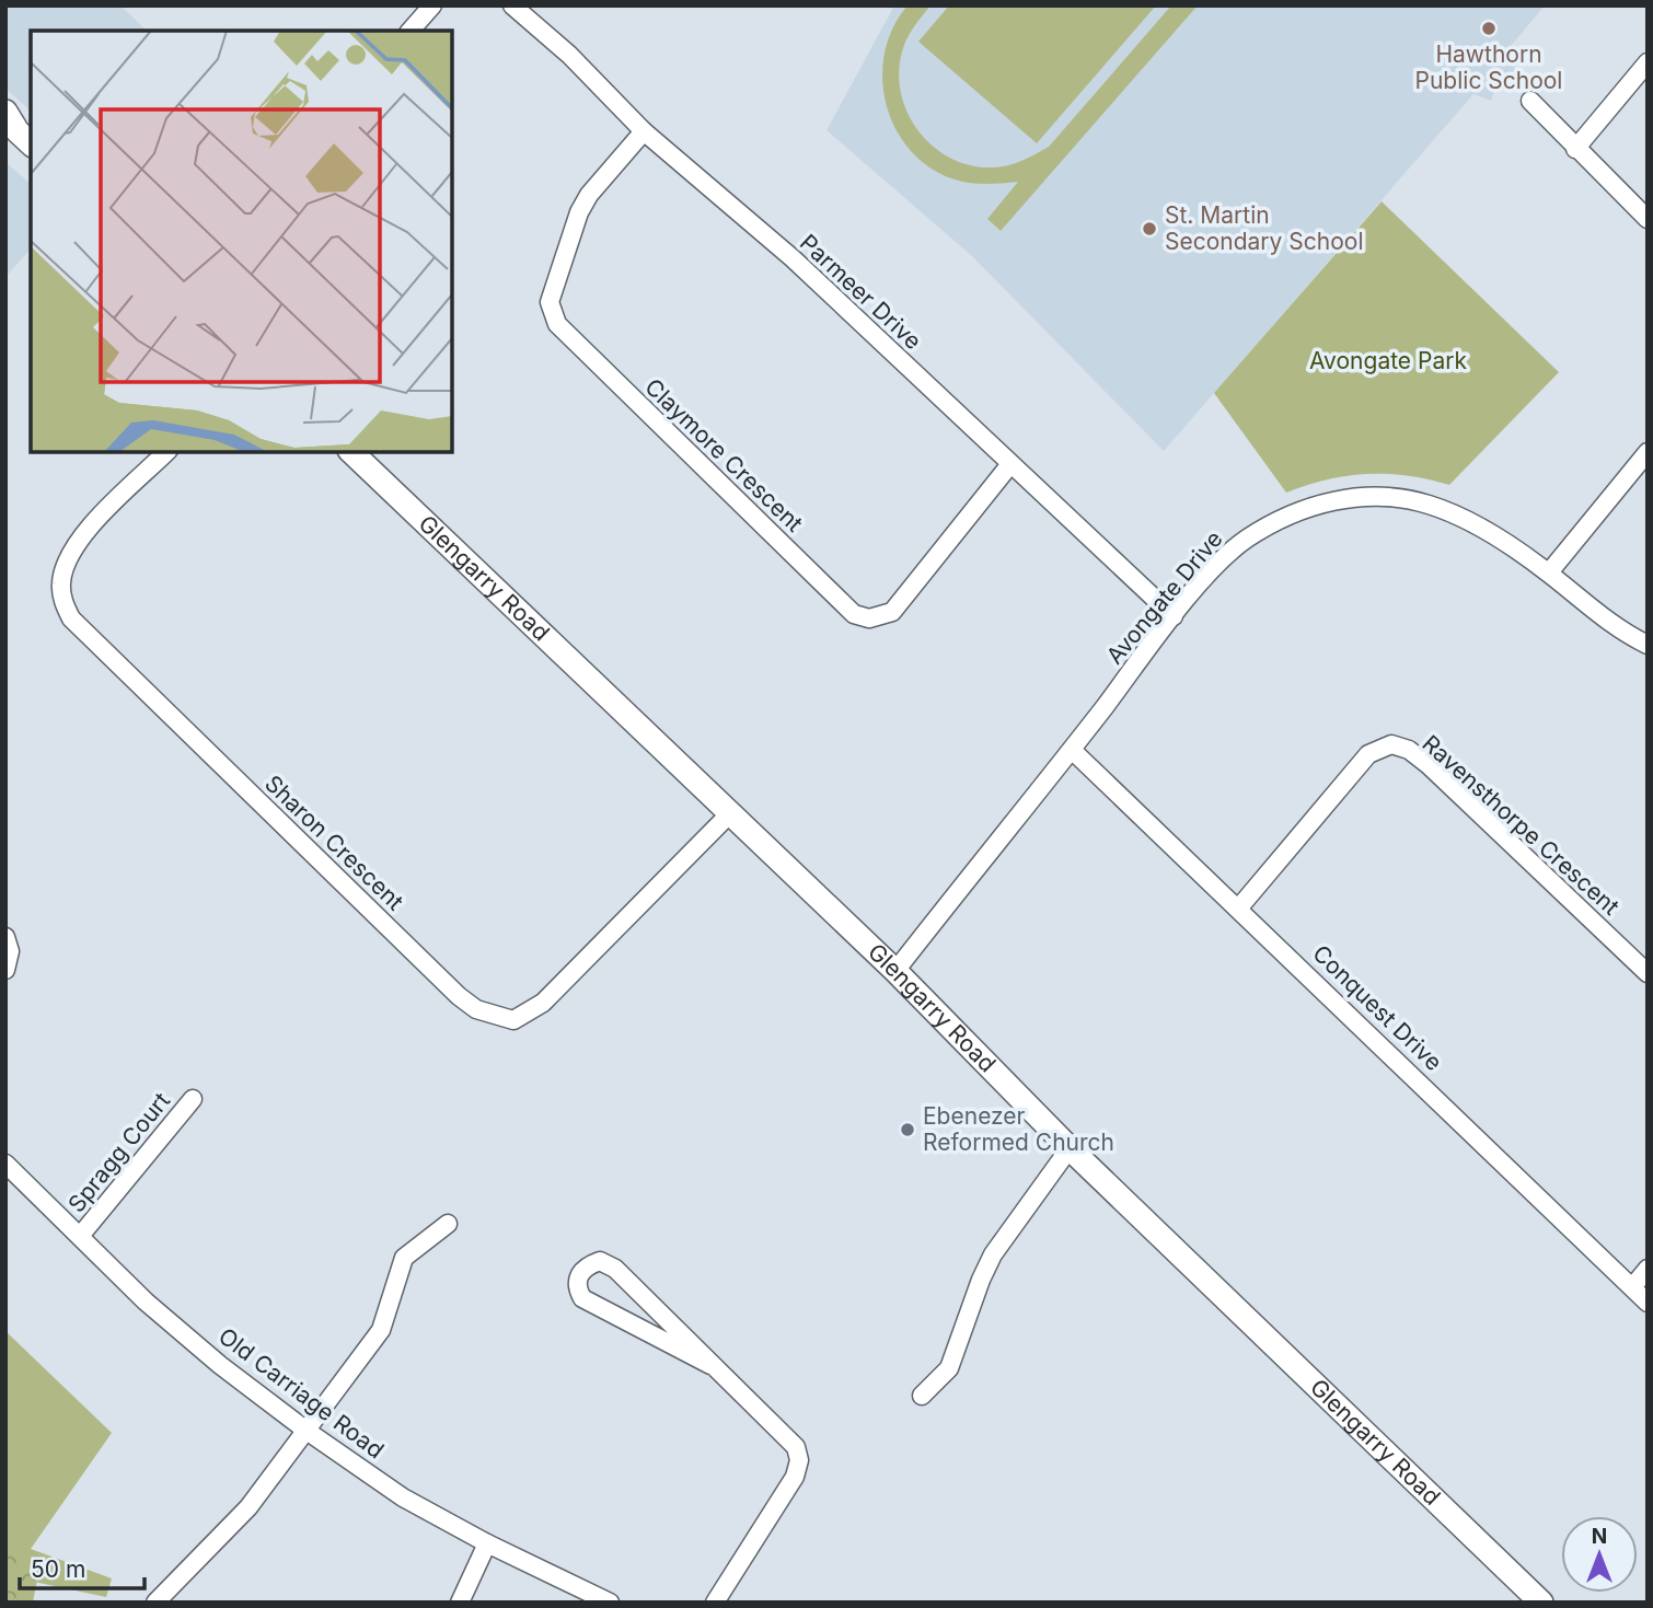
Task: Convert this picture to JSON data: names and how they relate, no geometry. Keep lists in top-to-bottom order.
{
  "streets": {
    "street": [
      "Parmeer Drive",
      "Claymore Crescent",
      "Glengarry Road",
      "Avongate Drive",
      "Ravensthorpe Crescent",
      "Sharon Crescent",
      "Conquest Drive",
      "Spragg Court",
      "Old Carriage Road"
    ]
  },
  "crossings": [
    ["Parmeer Drive", "Claymore Crescent"],
    ["Parmeer Drive", "Avongate Drive"],
    ["Glengarry Road", "Avongate Drive"],
    ["Glengarry Road", "Sharon Crescent"],
    ["Avongate Drive", "Conquest Drive"],
    ["Ravensthorpe Crescent", "Conquest Drive"],
    ["Spragg Court", "Old Carriage Road"]
  ],
  "parks": ["Avongate Park"],
  "places": ["Hawthorn Public School", "St. Martin Secondary School", "Ebenezer Reformed Church"],
  "scale_bar": "50 m",
  "north": "top"
}
